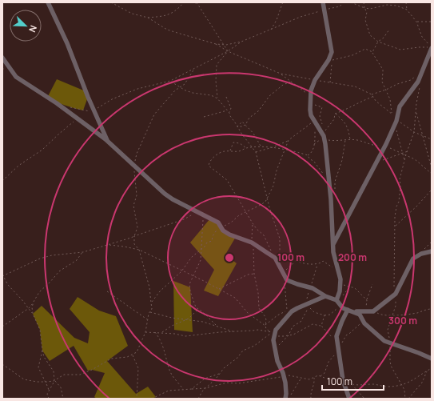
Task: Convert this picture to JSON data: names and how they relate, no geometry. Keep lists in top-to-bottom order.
{
  "scale_bar": "100 m",
  "north": "bottom right",
  "rings": ["100 m", "200 m", "300 m"]
}
